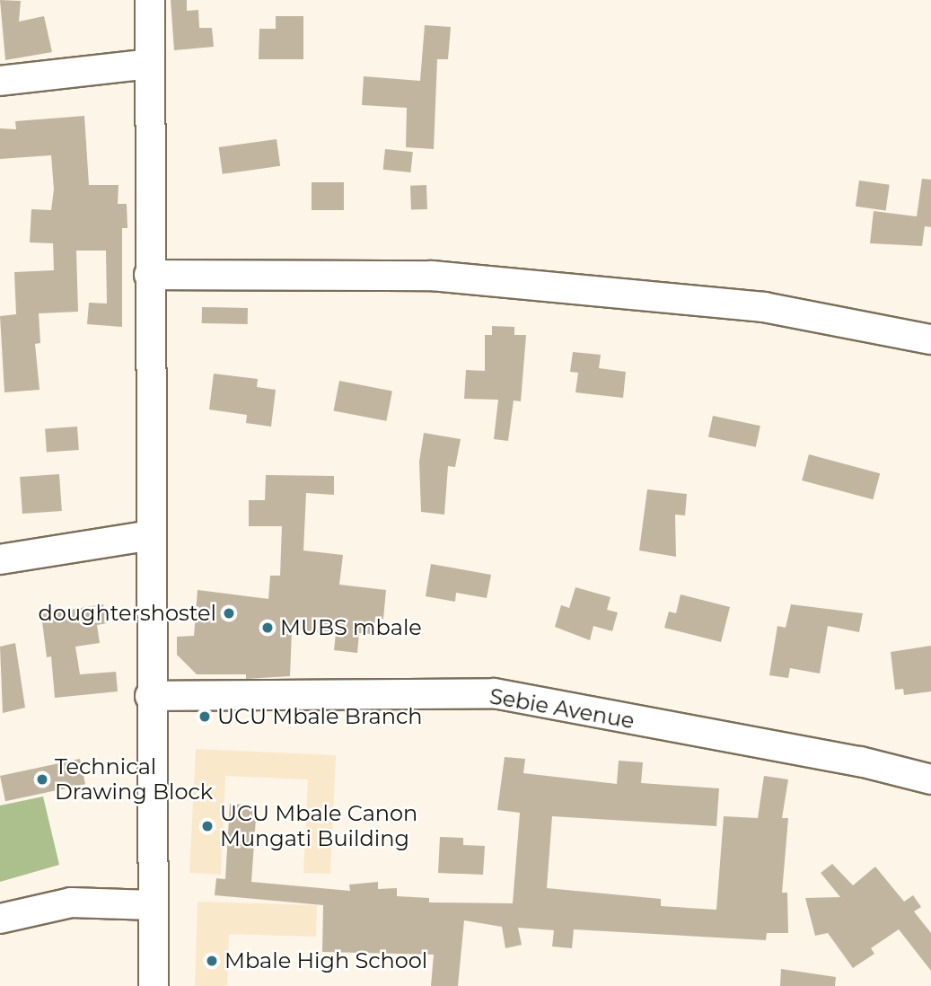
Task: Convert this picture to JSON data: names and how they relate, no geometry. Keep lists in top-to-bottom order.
{
  "streets": {
    "street": ["Sebie Avenue"]
  },
  "places": [
    "doughtershostel",
    "MUBS mbale",
    "UCU Mbale Branch",
    "Technical Drawing Block",
    "UCU Mbale Canon Mungati Building",
    "Mbale High School"
  ]
}
